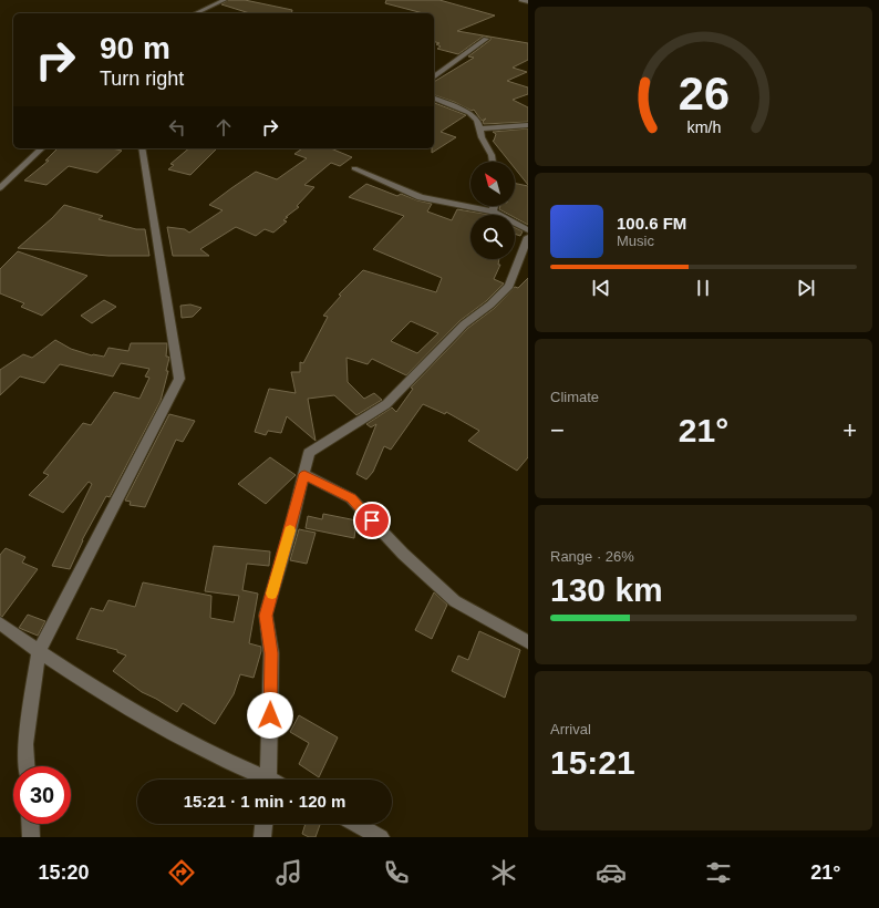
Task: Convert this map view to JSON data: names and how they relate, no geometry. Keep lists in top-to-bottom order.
{
  "north": "top left",
  "page": {
    "turn": ["90 m", "Turn right"],
    "song": ["100.6 FM", "Music"],
    "tile": [
      "Climate",
      ["Range · 26%", "130 km"],
      ["Arrival", "15:21"]
    ],
    "heat": ["−", "21°", "+"],
    "limit": "30",
    "trip": "15:21 · 1 min · 120 m",
    "tabs": ["15:20", "21°"],
    "gauge": ["26", "km/h"]
  }
}
